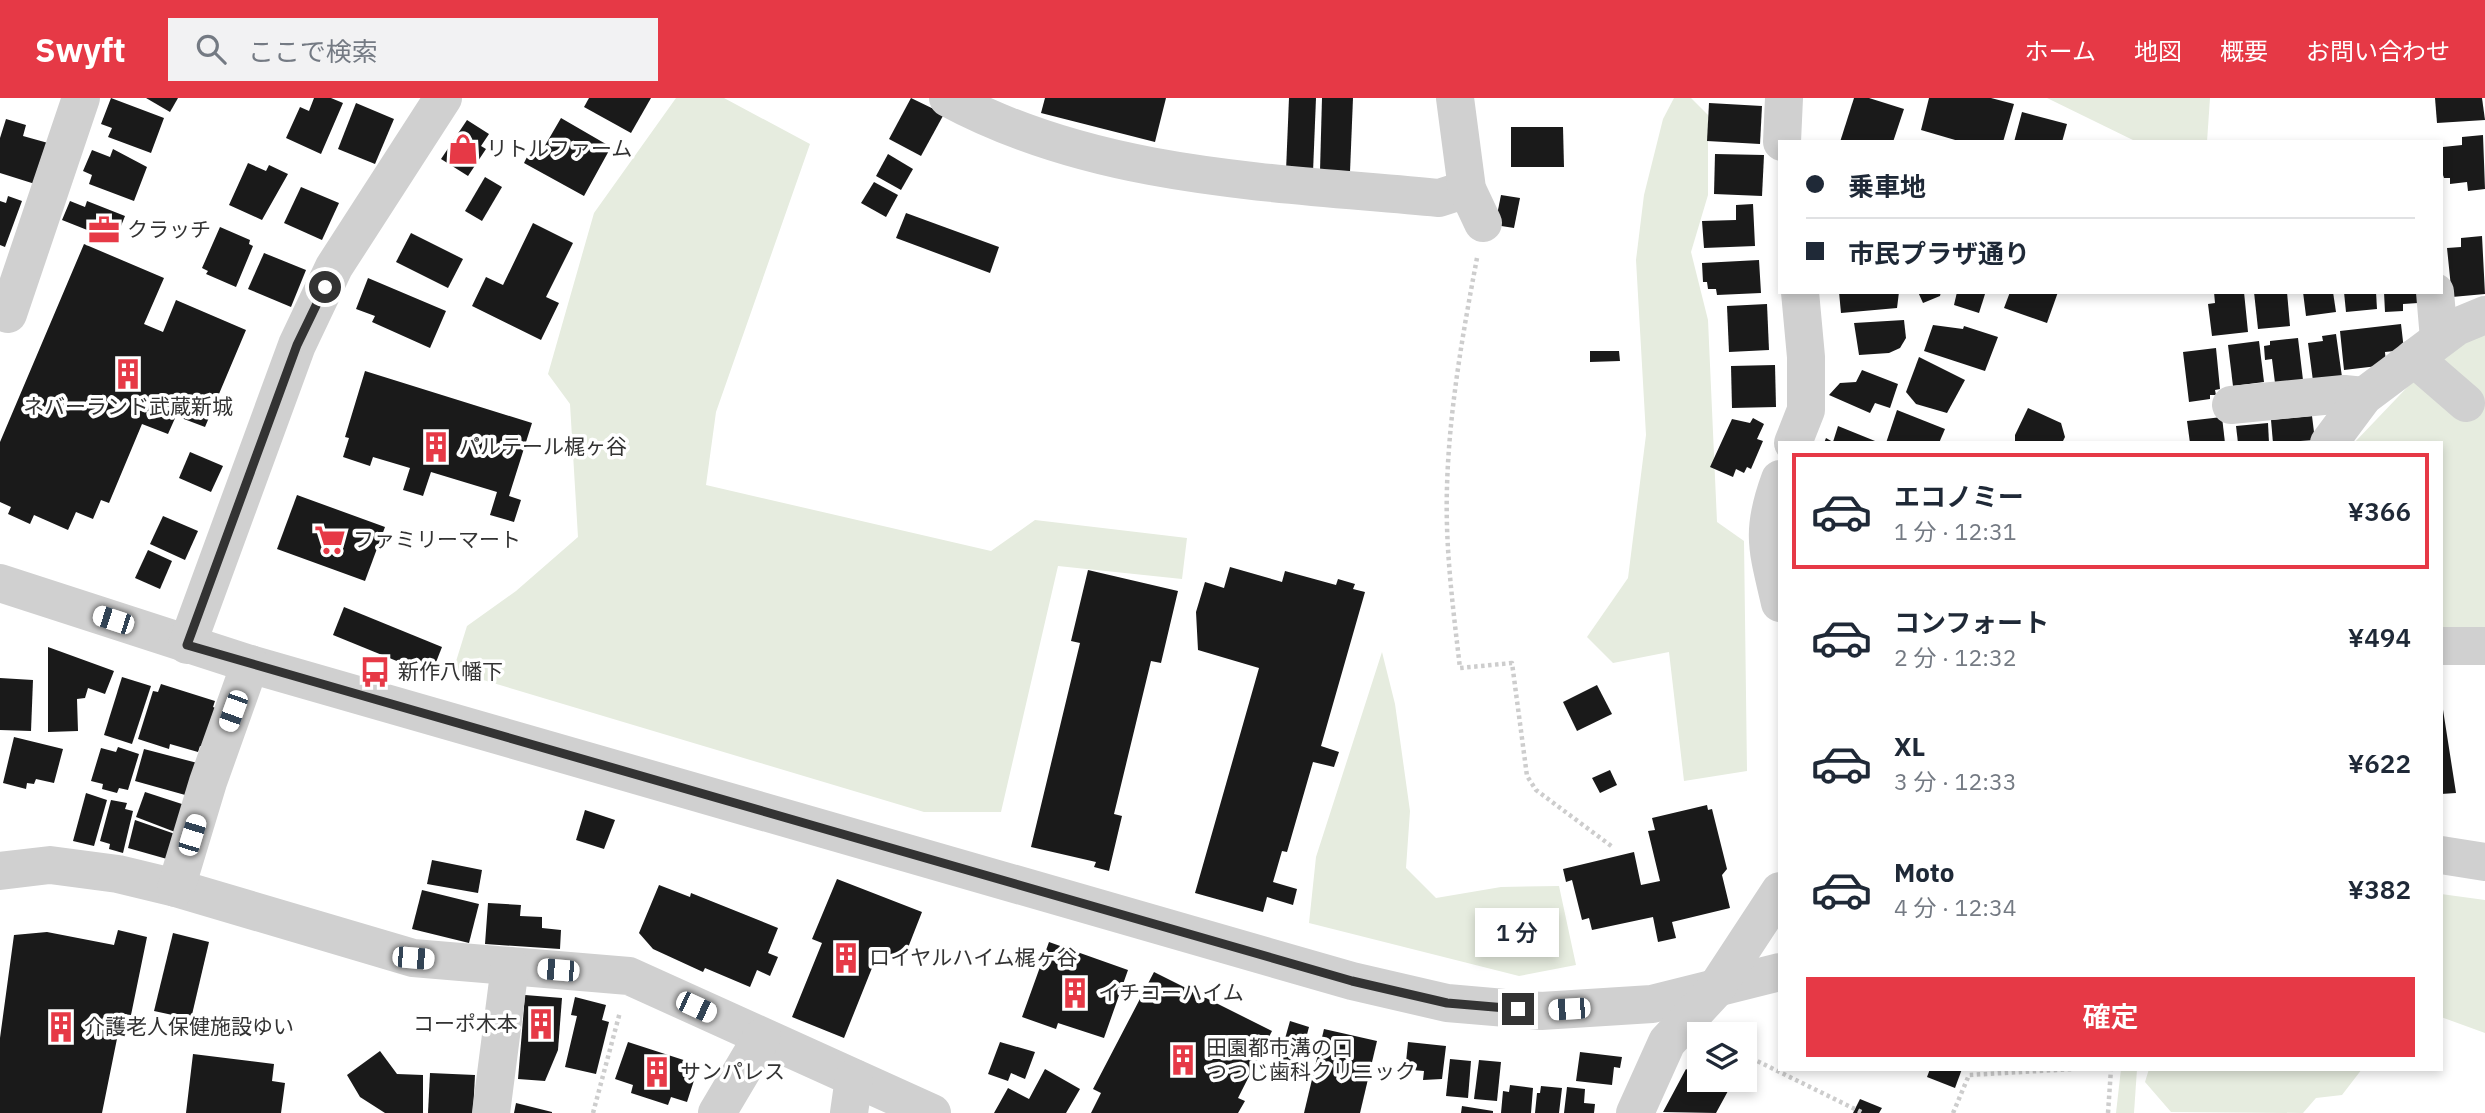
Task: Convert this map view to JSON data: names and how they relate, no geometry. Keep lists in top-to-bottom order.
{
  "places": {
    "shop": ["リトルファーム"],
    "office": ["クラッチ"],
    "building": [
      "ネバーランド武蔵新城",
      "パルテール梶ヶ谷",
      "ロイヤルハイム梶ヶ谷",
      "イチコーハイム",
      "コーポ木本",
      "介護老人保健施設ゆい",
      "田園都市溝の口 つつじ歯科クリニック",
      "サンパレス"
    ],
    "supermarket": ["ファミリーマート"],
    "bus stop": ["新作八幡下"]
  },
  "page": {
    "header": "Swyft",
    "search": "ここで検索",
    "nav": [
      "ホーム",
      "地図",
      "概要",
      "お問い合わせ"
    ],
    "banner": ["乗車地", "市民プラザ通り"],
    "list": [
      {
        "name": "エコノミー",
        "note": "1 分 · 12:31",
        "value": "¥366"
      },
      {
        "name": "コンフォート",
        "note": "2 分 · 12:32",
        "value": "¥494"
      },
      {
        "name": "XL",
        "note": "3 分 · 12:33",
        "value": "¥622"
      },
      {
        "name": "Moto",
        "note": "4 分 · 12:34",
        "value": "¥382"
      }
    ],
    "bubble": "1 分",
    "buttons": "確定"
  }
}
